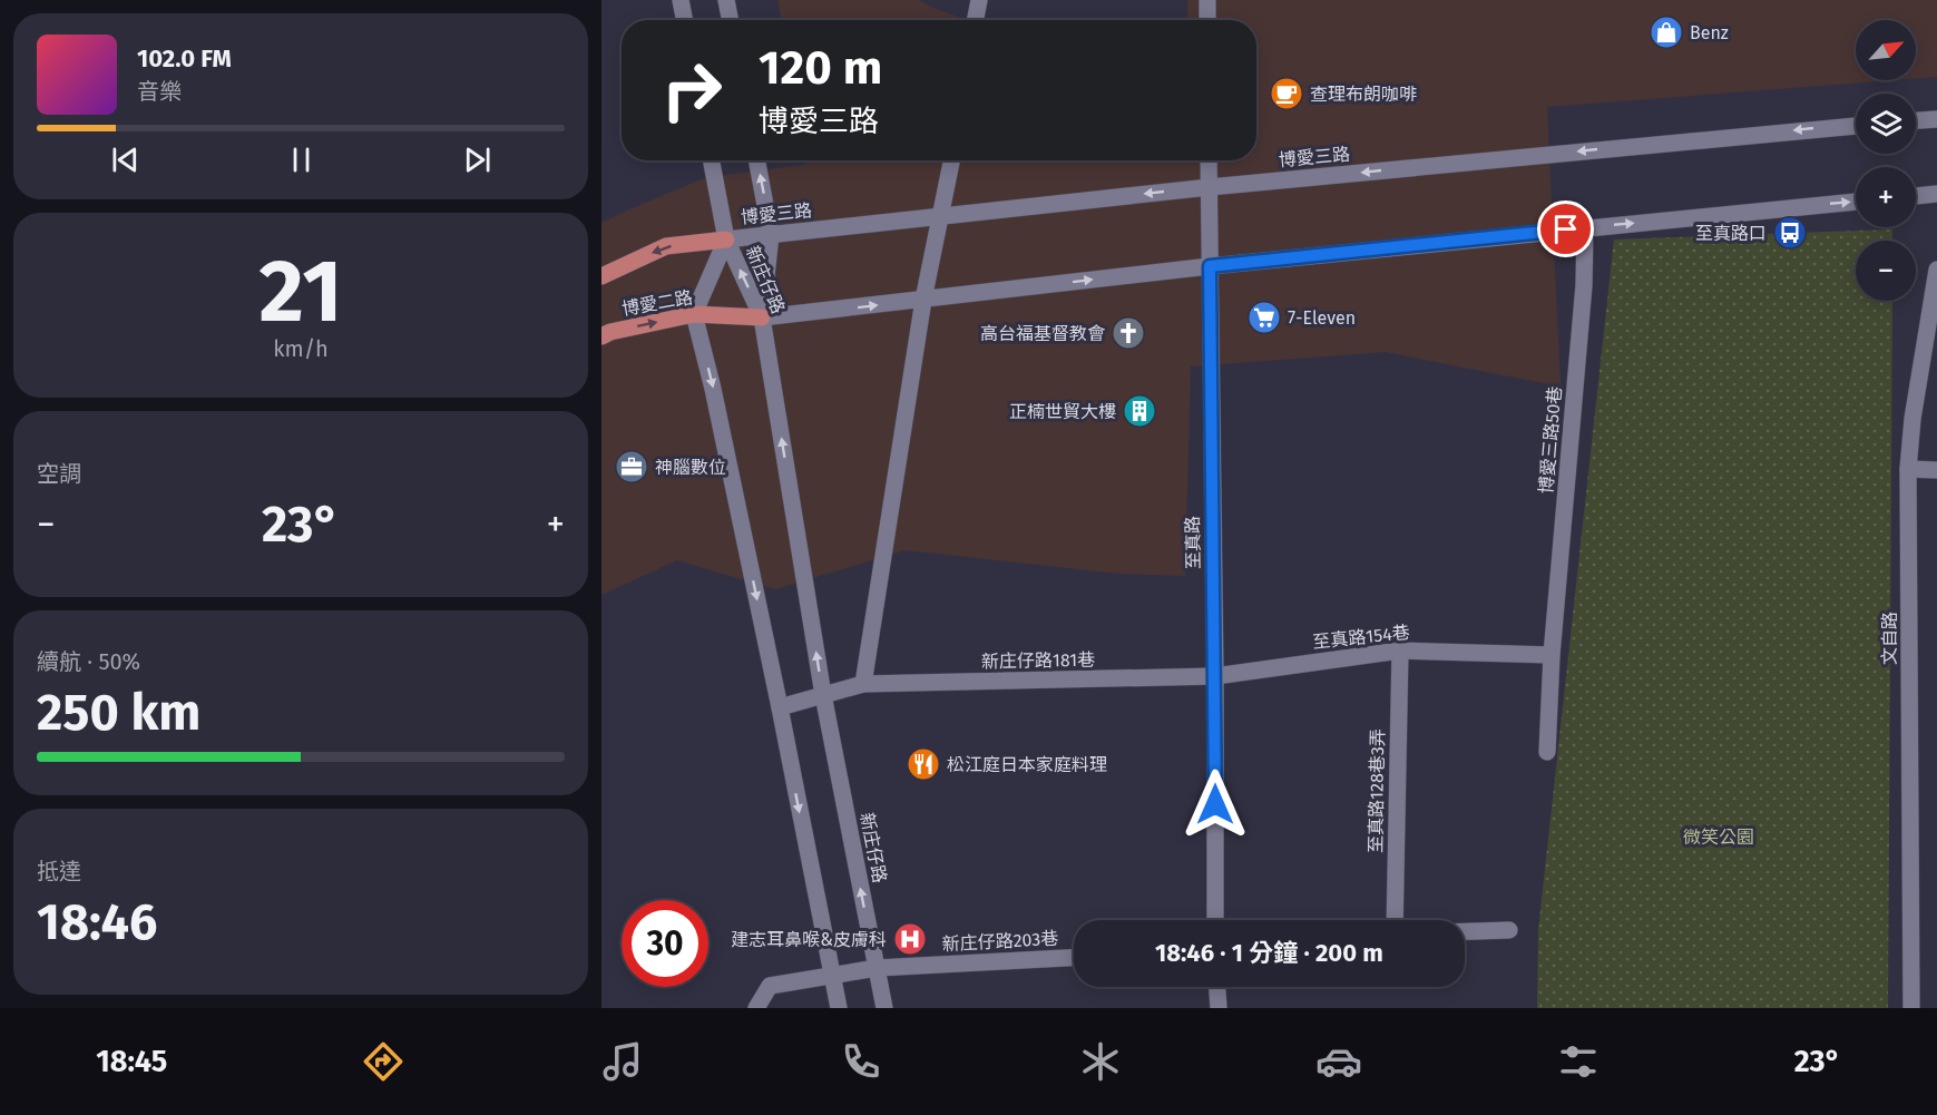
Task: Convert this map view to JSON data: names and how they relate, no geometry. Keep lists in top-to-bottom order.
{
  "streets": {
    "main road": ["博愛二路"],
    "street": [
      "博愛三路",
      "新庄仔路",
      "博愛三路50巷",
      "至真路",
      "至真路154巷",
      "文自路",
      "新庄仔路181巷",
      "至真路128巷3弄",
      "新庄仔路203巷"
    ]
  },
  "crossings": [
    ["博愛三路", "新庄仔路"],
    ["博愛三路", "至真路"],
    ["新庄仔路", "博愛二路"],
    ["新庄仔路", "新庄仔路203巷"],
    ["博愛三路50巷", "至真路154巷"],
    ["至真路", "至真路154巷"],
    ["至真路", "新庄仔路181巷"],
    ["至真路154巷", "新庄仔路181巷"],
    ["至真路154巷", "至真路128巷3弄"]
  ],
  "parks": ["微笑公園"],
  "places": {
    "shop": ["Benz"],
    "cafe": ["查理布朗咖啡"],
    "bus stop": ["至真路口"],
    "supermarket": ["7-Eleven"],
    "church": ["高台福基督教會"],
    "building": ["正楠世貿大樓"],
    "office": ["神腦數位"],
    "restaurant": ["松江庭日本家庭料理"],
    "hospital": ["建志耳鼻喉&皮膚科"]
  },
  "north": "top right",
  "page": {
    "map_buttons": ["+", "−"],
    "turn": ["120 m", "博愛三路"],
    "song": ["102.0 FM", "音樂"],
    "tile": [
      ["21", "km/h"],
      "空調",
      ["續航 · 50%", "250 km"],
      ["抵達", "18:46"]
    ],
    "heat": ["−", "23°", "+"],
    "limit": "30",
    "trip": "18:46 · 1 分鐘 · 200 m",
    "tabs": ["18:45", "23°"]
  }
}
